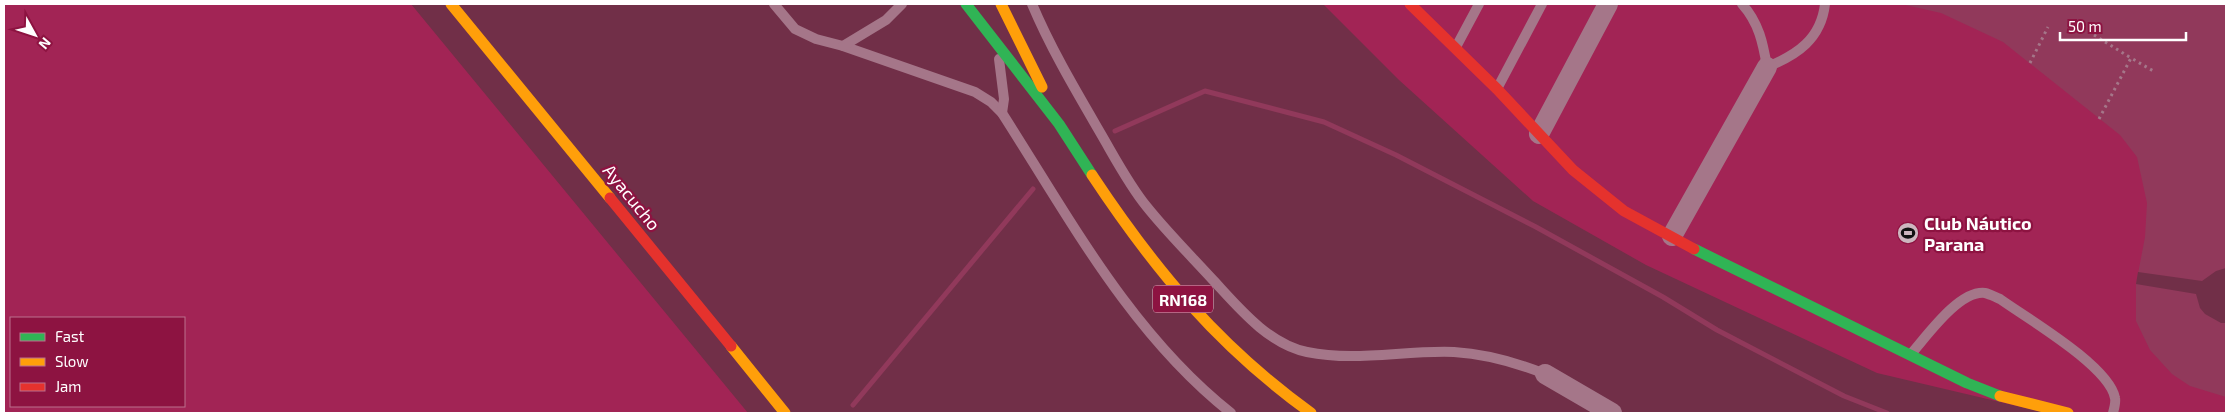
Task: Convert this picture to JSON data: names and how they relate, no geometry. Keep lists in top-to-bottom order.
{
  "streets": {
    "main road": ["Ayacucho", "RN168"]
  },
  "places": {
    "sports": ["Club Náutico Parana"]
  },
  "legend": ["Fast", "Slow", "Jam"],
  "scale_bar": "50 m",
  "north": "bottom right"
}
